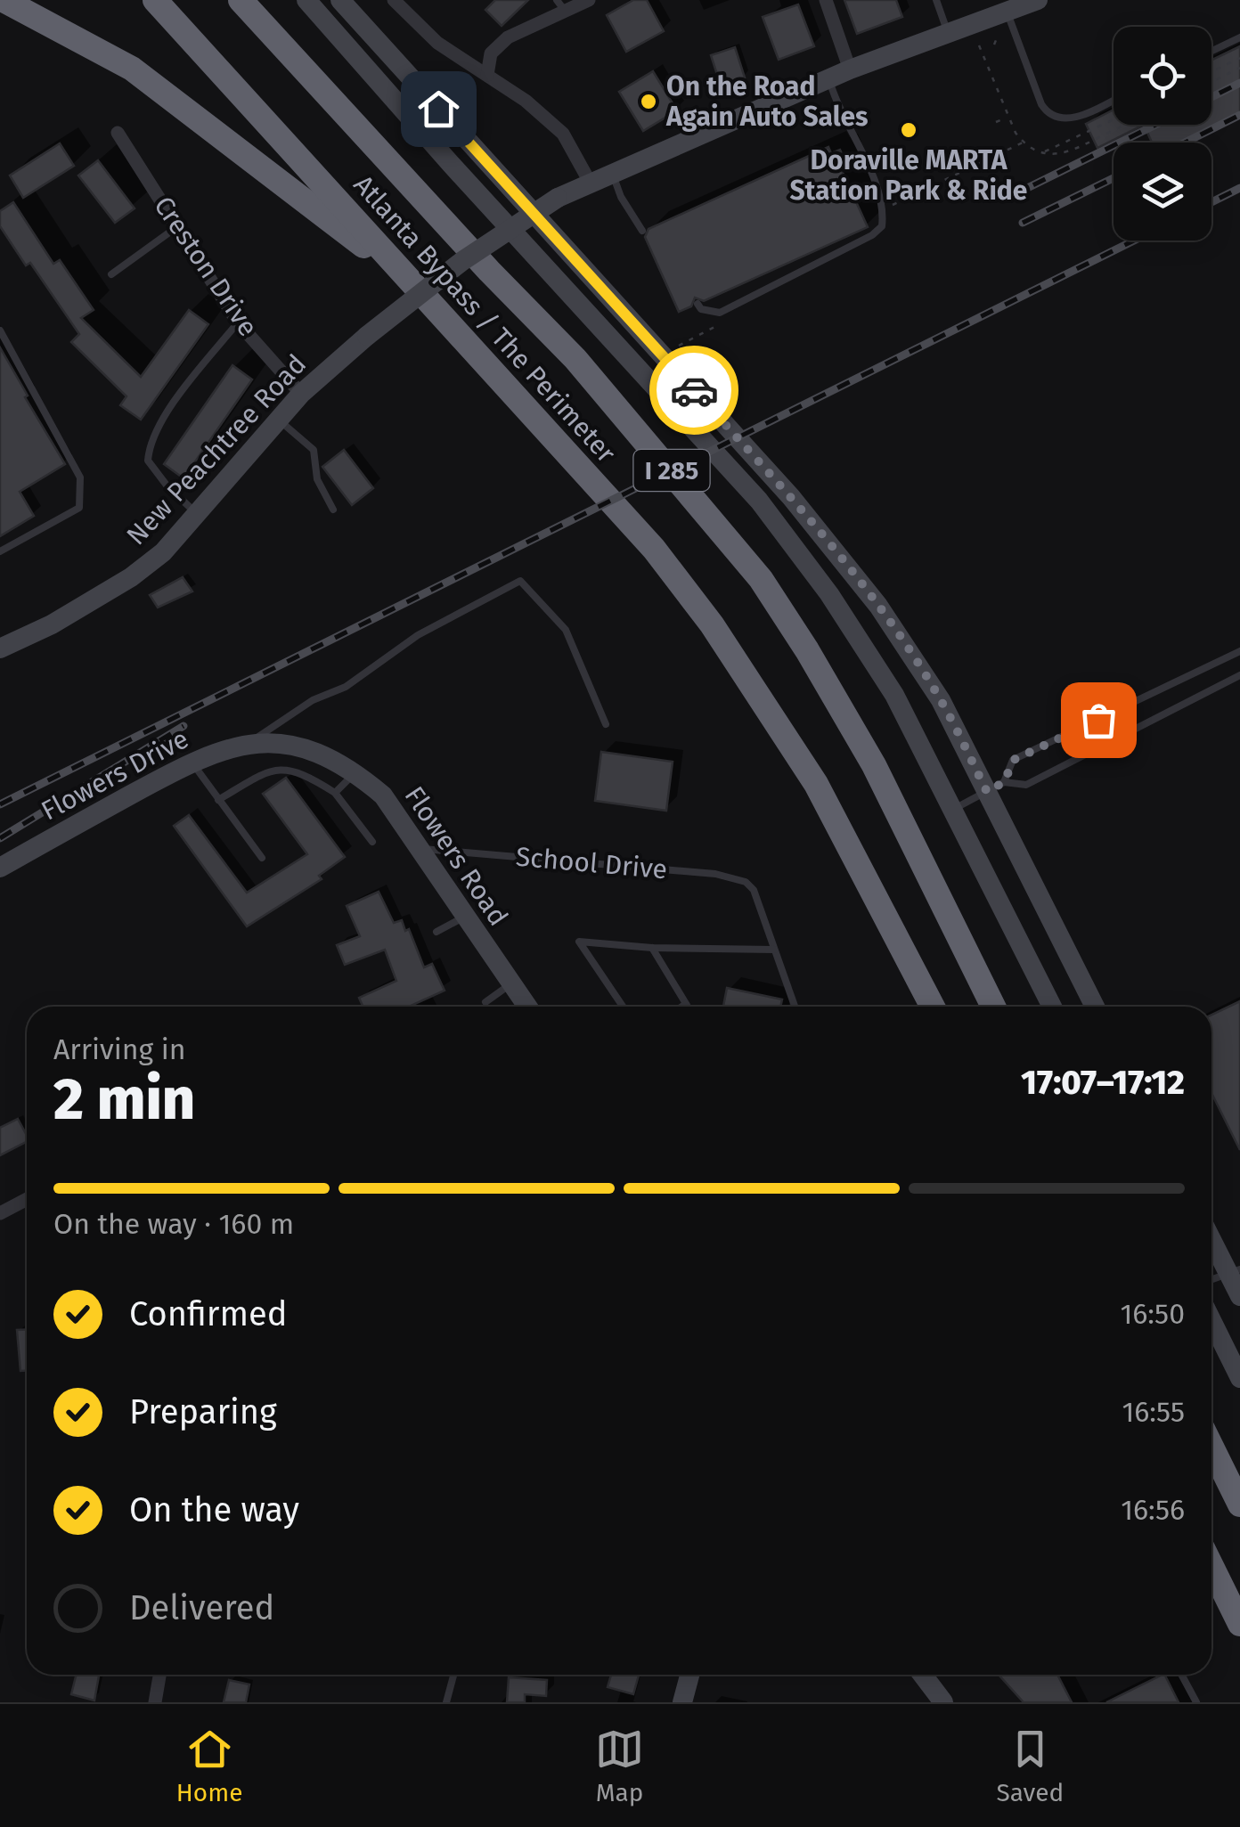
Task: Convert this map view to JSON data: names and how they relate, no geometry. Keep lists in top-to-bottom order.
{
  "streets": {
    "highway": ["Atlanta Bypass / The Perimeter", "I 285"],
    "main road": ["New Peachtree Road", "Flowers Drive", "Flowers Road"],
    "street": ["Creston Drive"],
    "lane": ["School Drive"]
  },
  "crossings": [
    ["Creston Drive", "New Peachtree Road"],
    ["Flowers Drive", "Flowers Road"],
    ["Flowers Road", "School Drive"]
  ],
  "places": ["On the Road Again Auto Sales", "Doraville MARTA Station Park & Ride"],
  "page": {
    "heading": ["2 min", "Arriving in", "17:07–17:12"],
    "bar": "On the way · 160 m",
    "list": [
      ["Confirmed", "16:50"],
      ["Preparing", "16:55"],
      ["On the way", "16:56"],
      "Delivered"
    ],
    "tabs": ["Home", "Map", "Saved"]
  }
}
